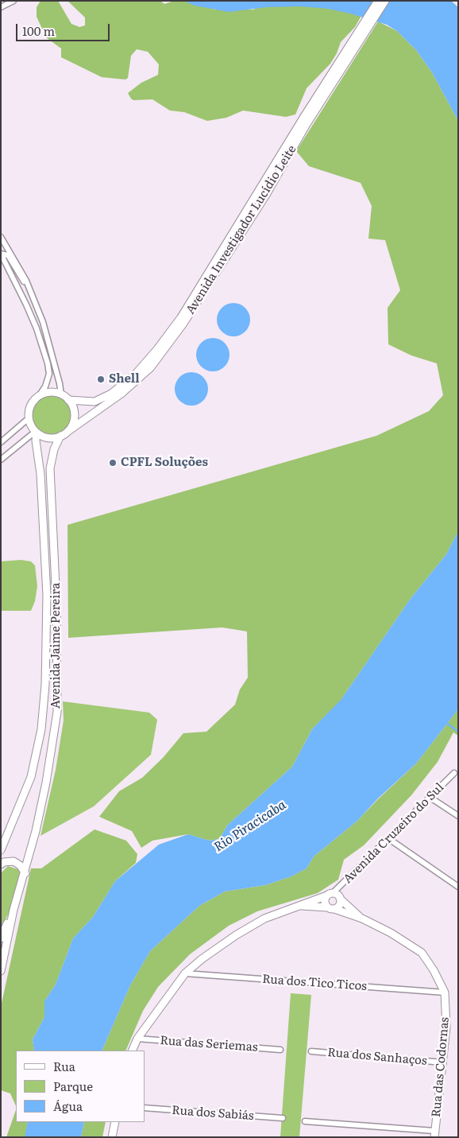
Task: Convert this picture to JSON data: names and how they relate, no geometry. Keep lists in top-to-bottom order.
{
  "streets": {
    "main road": [
      "Avenida Investigador Lucídio Leite",
      "Avenida Jaime Pereira",
      "Avenida Cruzeiro do Sul",
      "Rua das Codornas"
    ],
    "street": [
      "Rua dos Tico Ticos",
      "Rua das Seriemas",
      "Rua dos Sanhaços",
      "Rua dos Sabiás"
    ]
  },
  "crossings": [
    ["Avenida Investigador Lucídio Leite", "Avenida Jaime Pereira"],
    ["Avenida Cruzeiro do Sul", "Rua dos Tico Ticos"],
    ["Avenida Cruzeiro do Sul", "Rua das Seriemas"],
    ["Avenida Cruzeiro do Sul", "Rua das Codornas"],
    ["Rua dos Tico Ticos", "Rua das Codornas"],
    ["Rua dos Sanhaços", "Rua das Codornas"]
  ],
  "water": ["Rio Piracicaba"],
  "places": ["Shell", "CPFL Soluções"],
  "legend": ["Rua", "Parque", "Água"],
  "scale_bar": "100 m"
}
